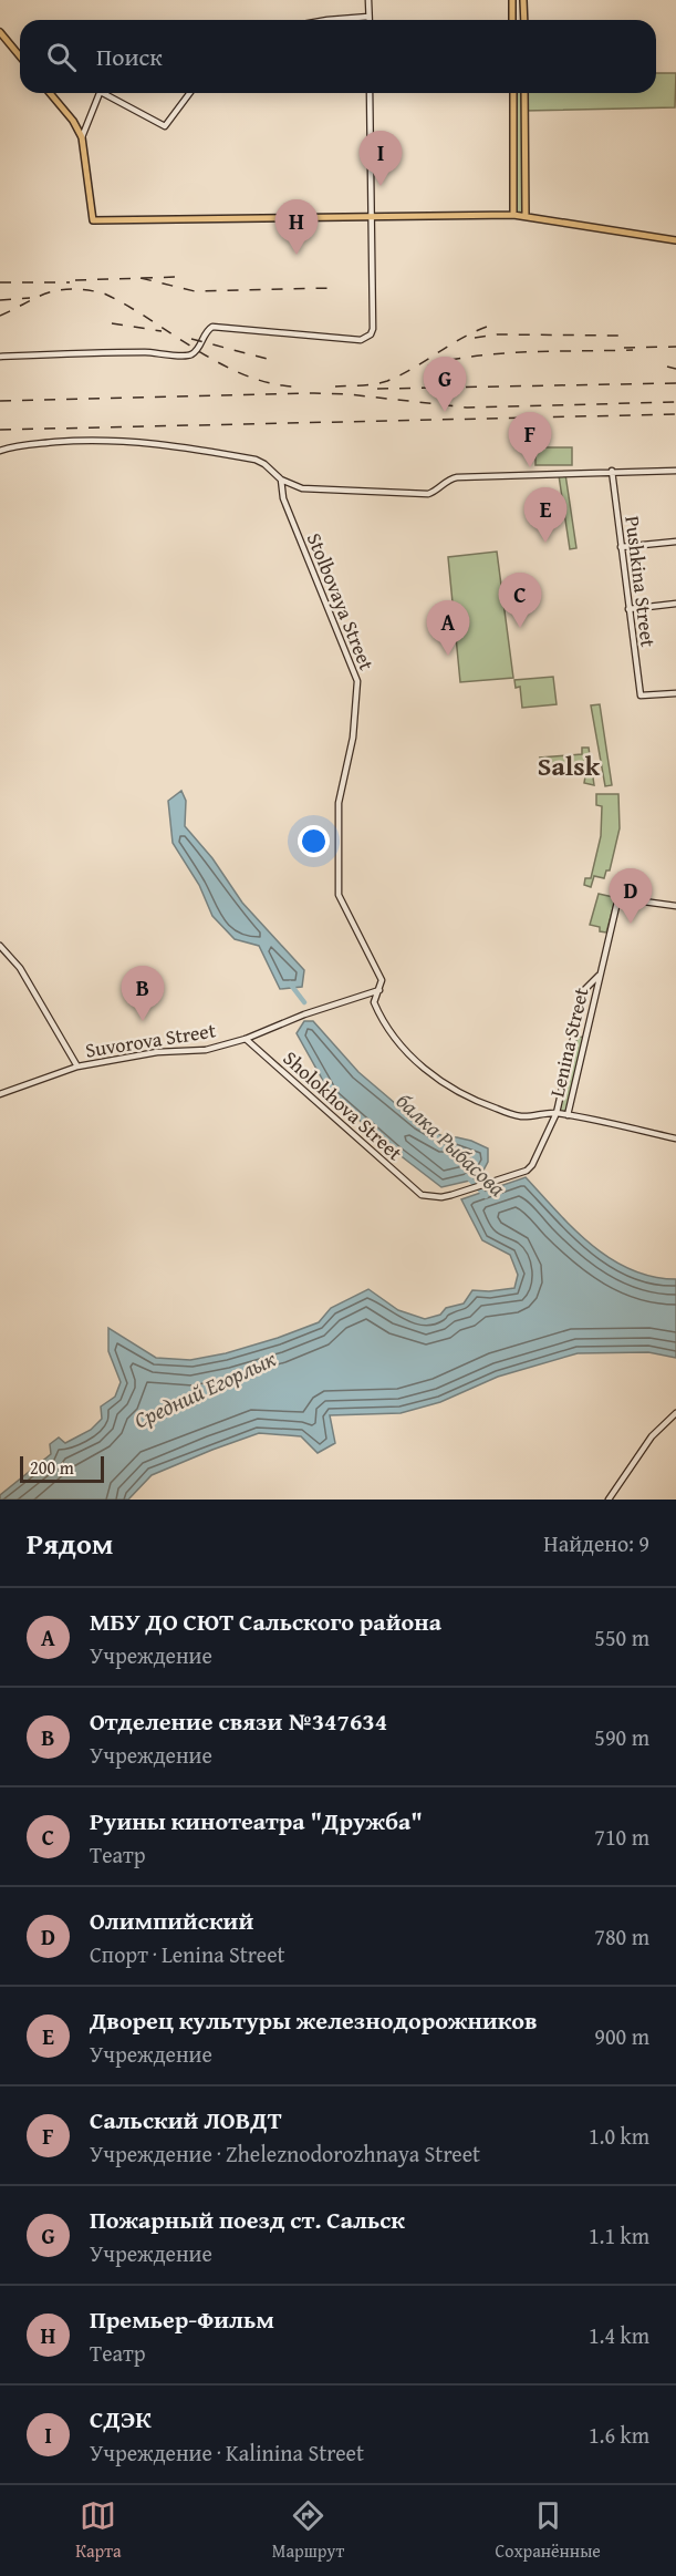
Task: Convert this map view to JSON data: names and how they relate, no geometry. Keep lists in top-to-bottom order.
{
  "streets": {
    "main road": [
      "Pushkina Street",
      "Stolbovaya Street",
      "Suvorova Street",
      "Lenina Street",
      "Sholokhova Street"
    ]
  },
  "crossings": [
    ["Stolbovaya Street", "Suvorova Street"],
    ["Suvorova Street", "Sholokhova Street"],
    ["Lenina Street", "Sholokhova Street"]
  ],
  "districts": ["Salsk"],
  "water": ["балка Рыбасова", "Средний Егорлык"],
  "scale_bar": "200 m",
  "page": {
    "search": "Поиск",
    "pins": [
      "I",
      "H",
      "G",
      "F",
      "E",
      "C",
      "A",
      "D",
      "B"
    ],
    "scale": "200 m",
    "heading": ["Рядом", "Найдено: 9"],
    "list": [
      {
        "mark": "A",
        "name": "МБУ ДО СЮТ Сальского района",
        "note": "Учреждение",
        "value": "550 m"
      },
      {
        "mark": "B",
        "name": "Отделение связи №347634",
        "note": "Учреждение",
        "value": "590 m"
      },
      {
        "mark": "C",
        "name": "Руины кинотеатра \"Дружба\"",
        "note": "Театр",
        "value": "710 m"
      },
      {
        "mark": "D",
        "name": "Олимпийский",
        "note": "Спорт · Lenina Street",
        "value": "780 m"
      },
      {
        "mark": "E",
        "name": "Дворец культуры железнодорожников",
        "note": "Учреждение",
        "value": "900 m"
      },
      {
        "mark": "F",
        "name": "Сальский ЛОВДТ",
        "note": "Учреждение · Zheleznodorozhnaya Street",
        "value": "1.0 km"
      },
      {
        "mark": "G",
        "name": "Пожарный поезд ст. Сальск",
        "note": "Учреждение",
        "value": "1.1 km"
      },
      {
        "mark": "H",
        "name": "Премьер-Фильм",
        "note": "Театр",
        "value": "1.4 km"
      },
      {
        "mark": "I",
        "name": "СДЭК",
        "note": "Учреждение · Kalinina Street",
        "value": "1.6 km"
      }
    ],
    "nav": ["Карта", "Маршрут", "Сохранённые"]
  }
}
